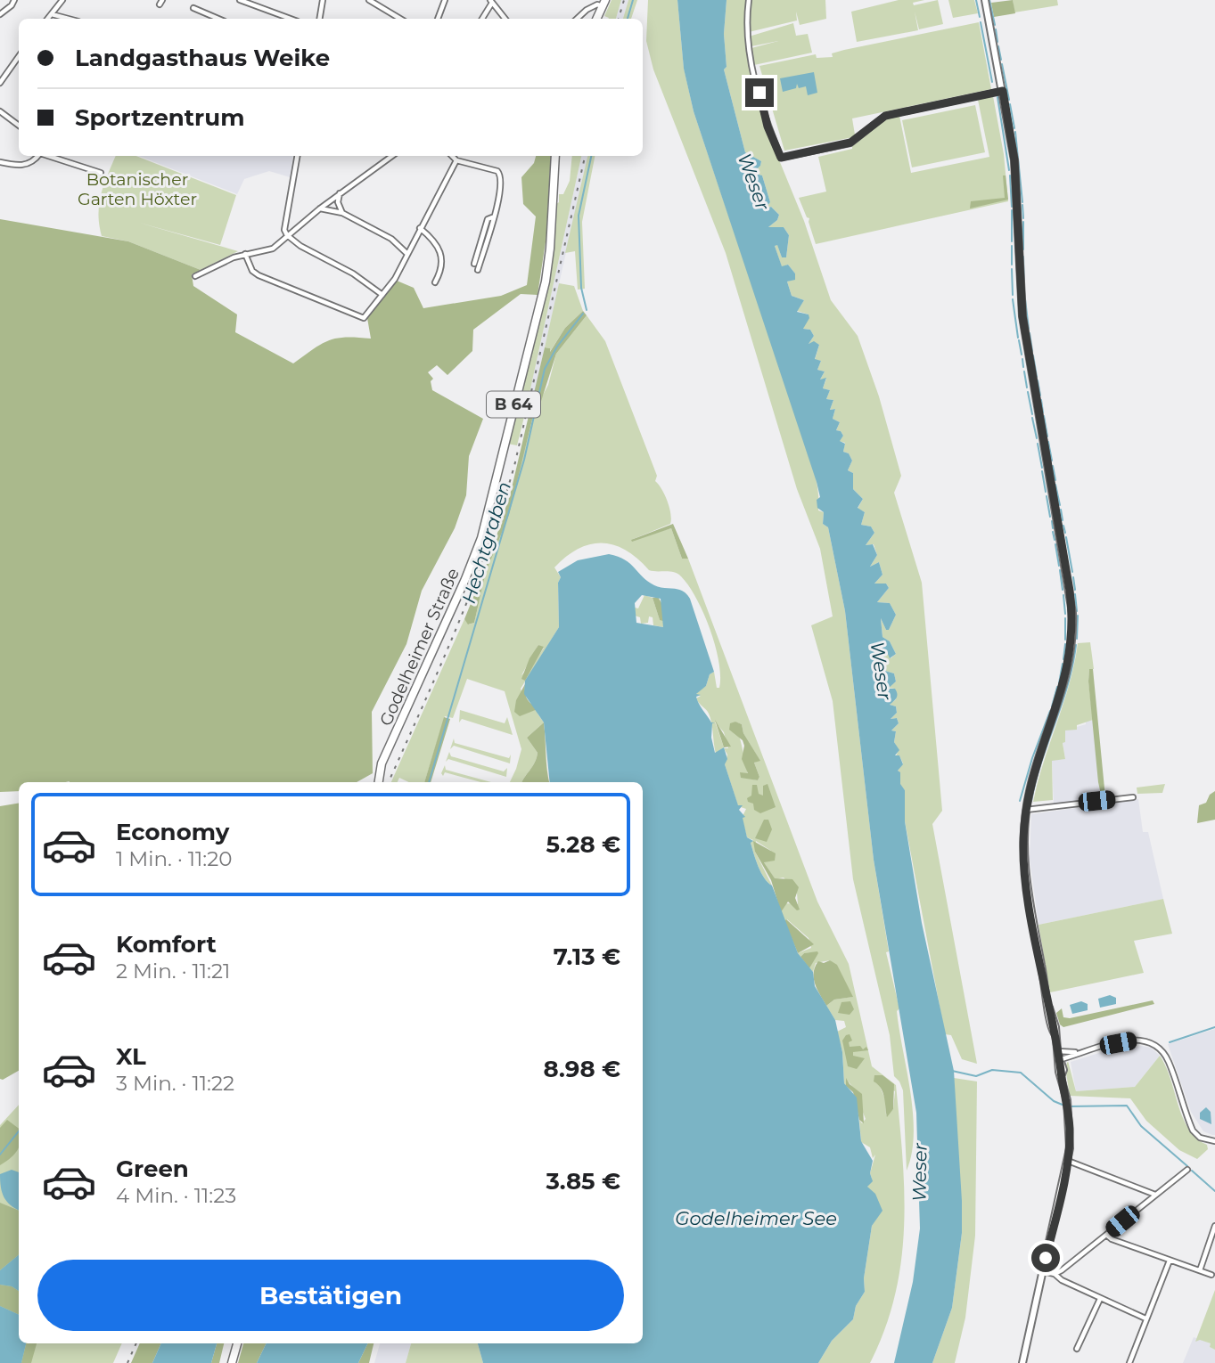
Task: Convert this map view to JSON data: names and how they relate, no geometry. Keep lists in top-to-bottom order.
{
  "streets": {
    "main road": ["B 64", "Godelheimer Straße"]
  },
  "water": ["Weser", "Hechtgraben", "Godelheimer See"],
  "parks": ["Botanischer Garten Höxter"],
  "page": {
    "banner": ["Landgasthaus Weike", "Sportzentrum"],
    "list": [
      {
        "name": "Economy",
        "note": "1 Min. · 11:20",
        "value": "5.28 €"
      },
      {
        "name": "Komfort",
        "note": "2 Min. · 11:21",
        "value": "7.13 €"
      },
      {
        "name": "XL",
        "note": "3 Min. · 11:22",
        "value": "8.98 €"
      },
      {
        "name": "Green",
        "note": "4 Min. · 11:23",
        "value": "3.85 €"
      }
    ],
    "buttons": "Bestätigen"
  }
}
